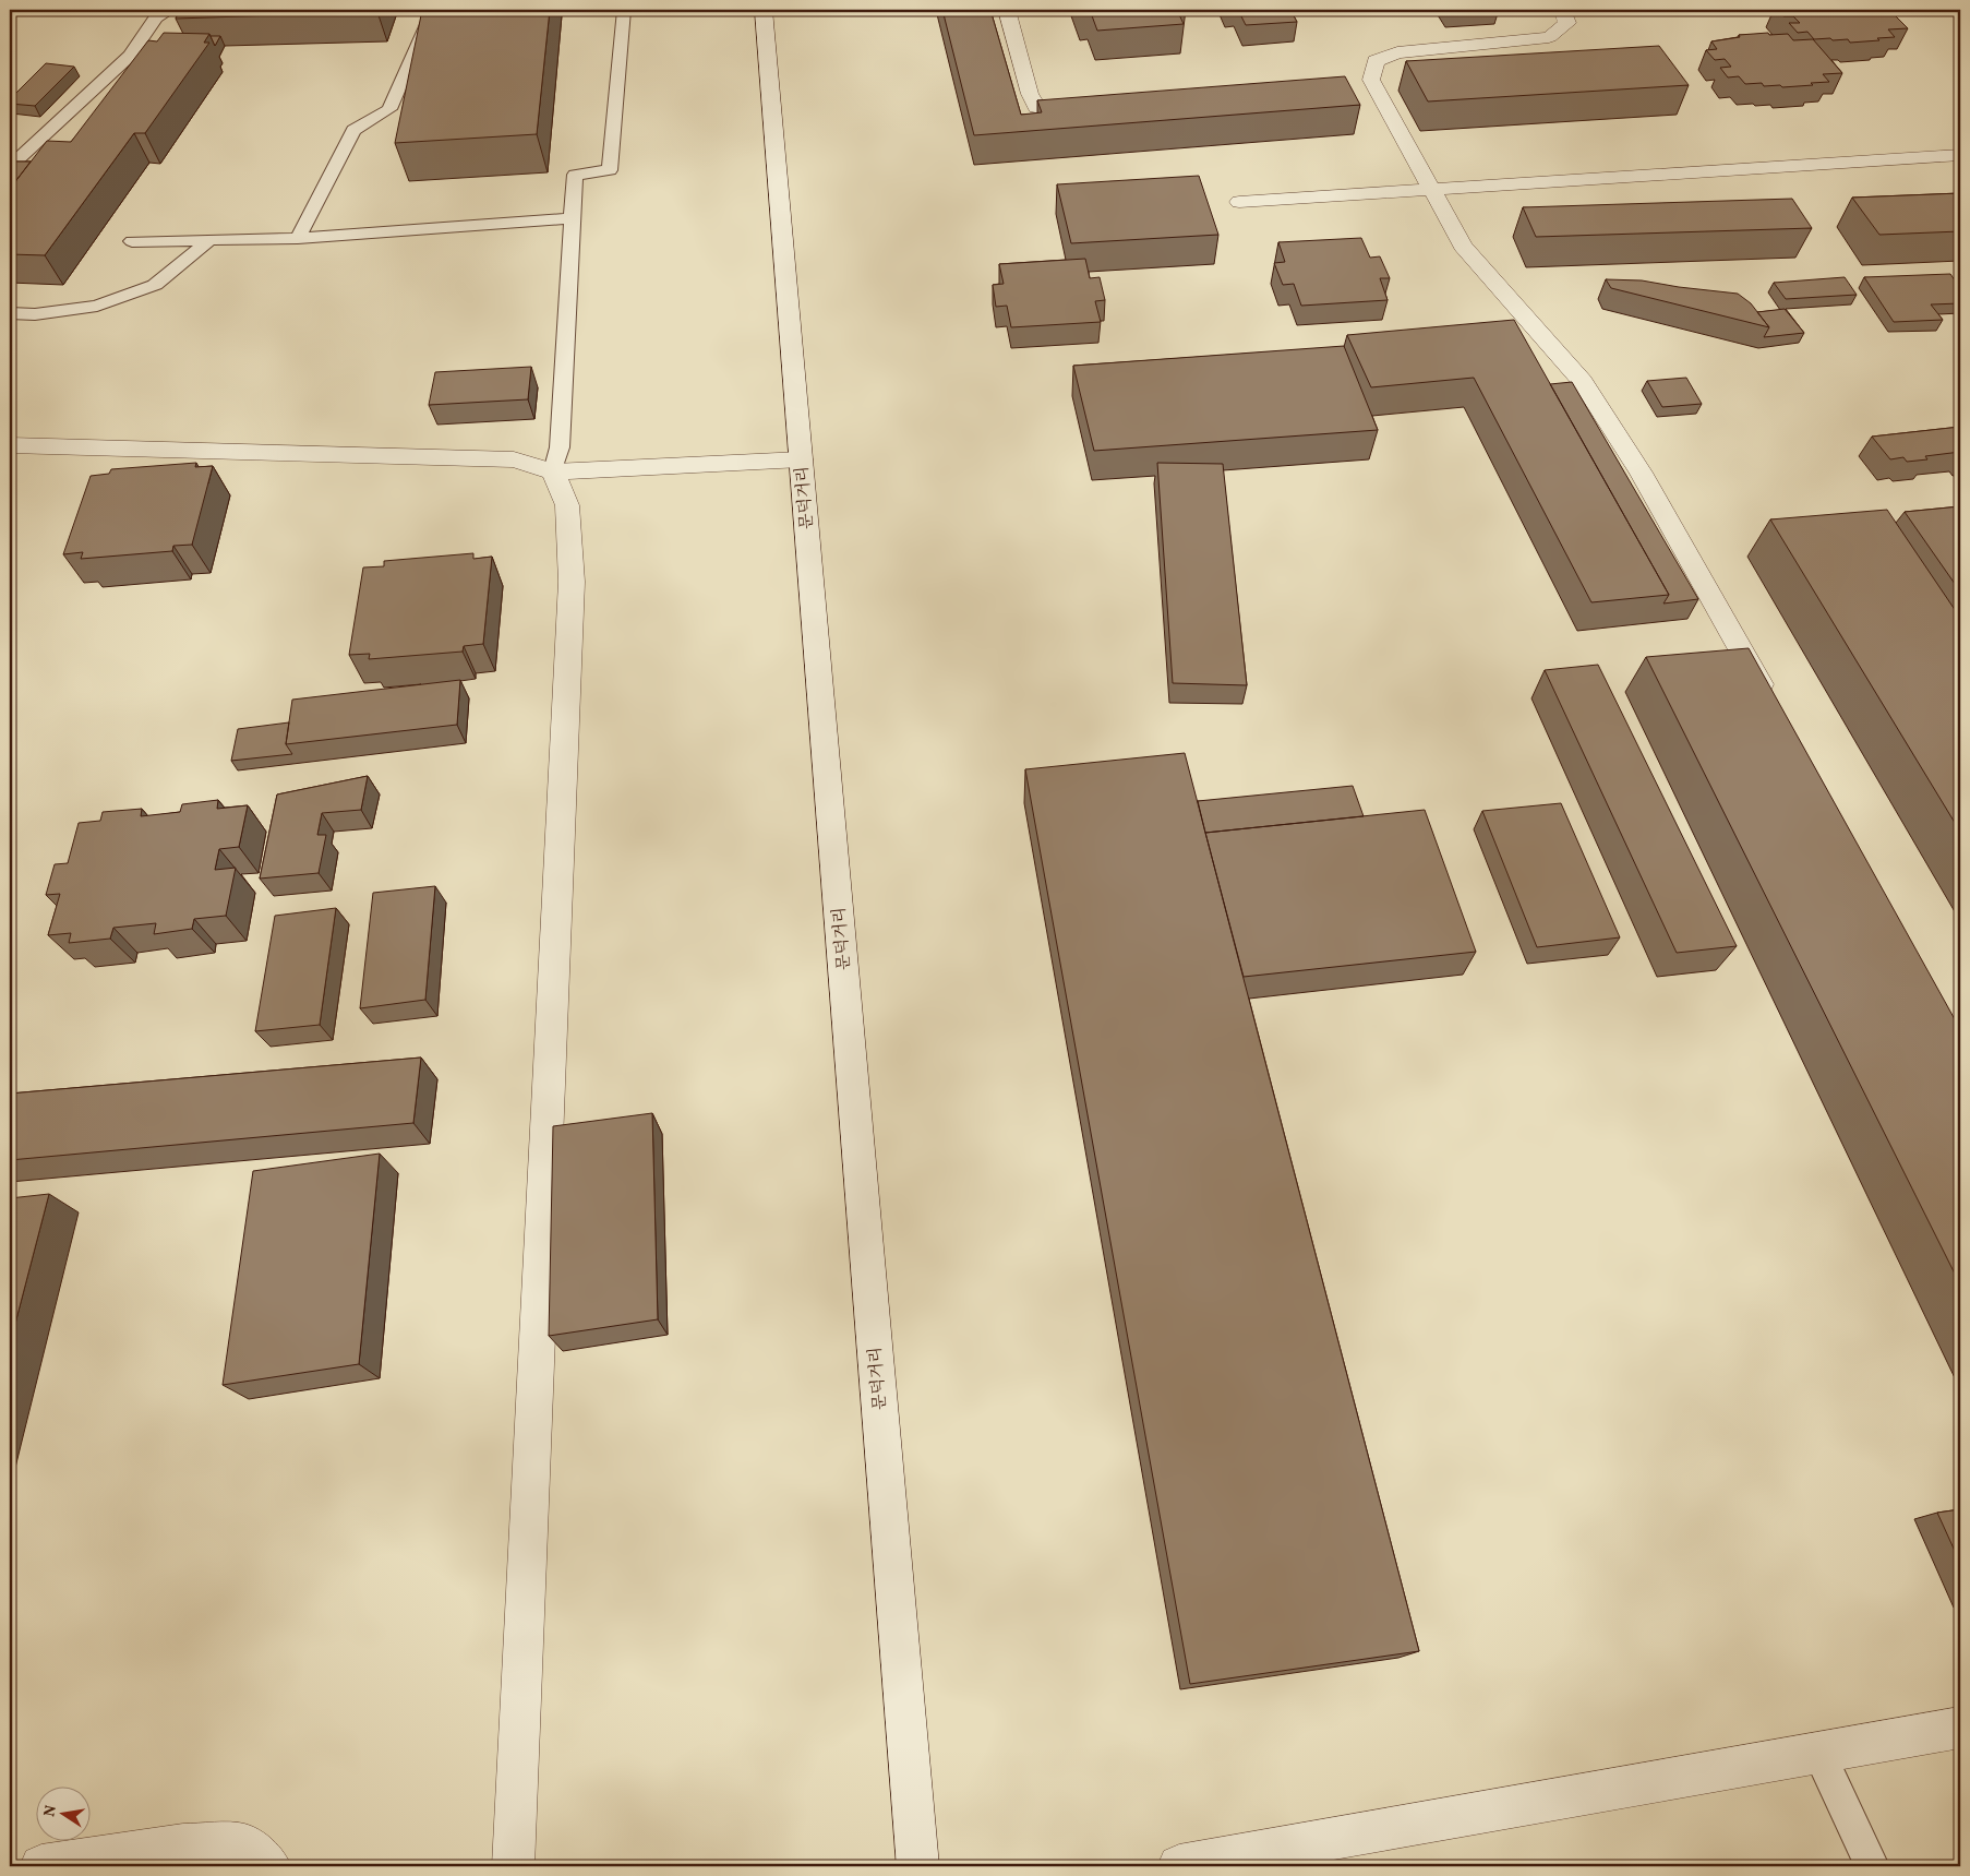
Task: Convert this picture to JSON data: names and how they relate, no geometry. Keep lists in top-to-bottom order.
{
  "streets": {
    "street": ["문덕거리"]
  },
  "north": "left"
}
